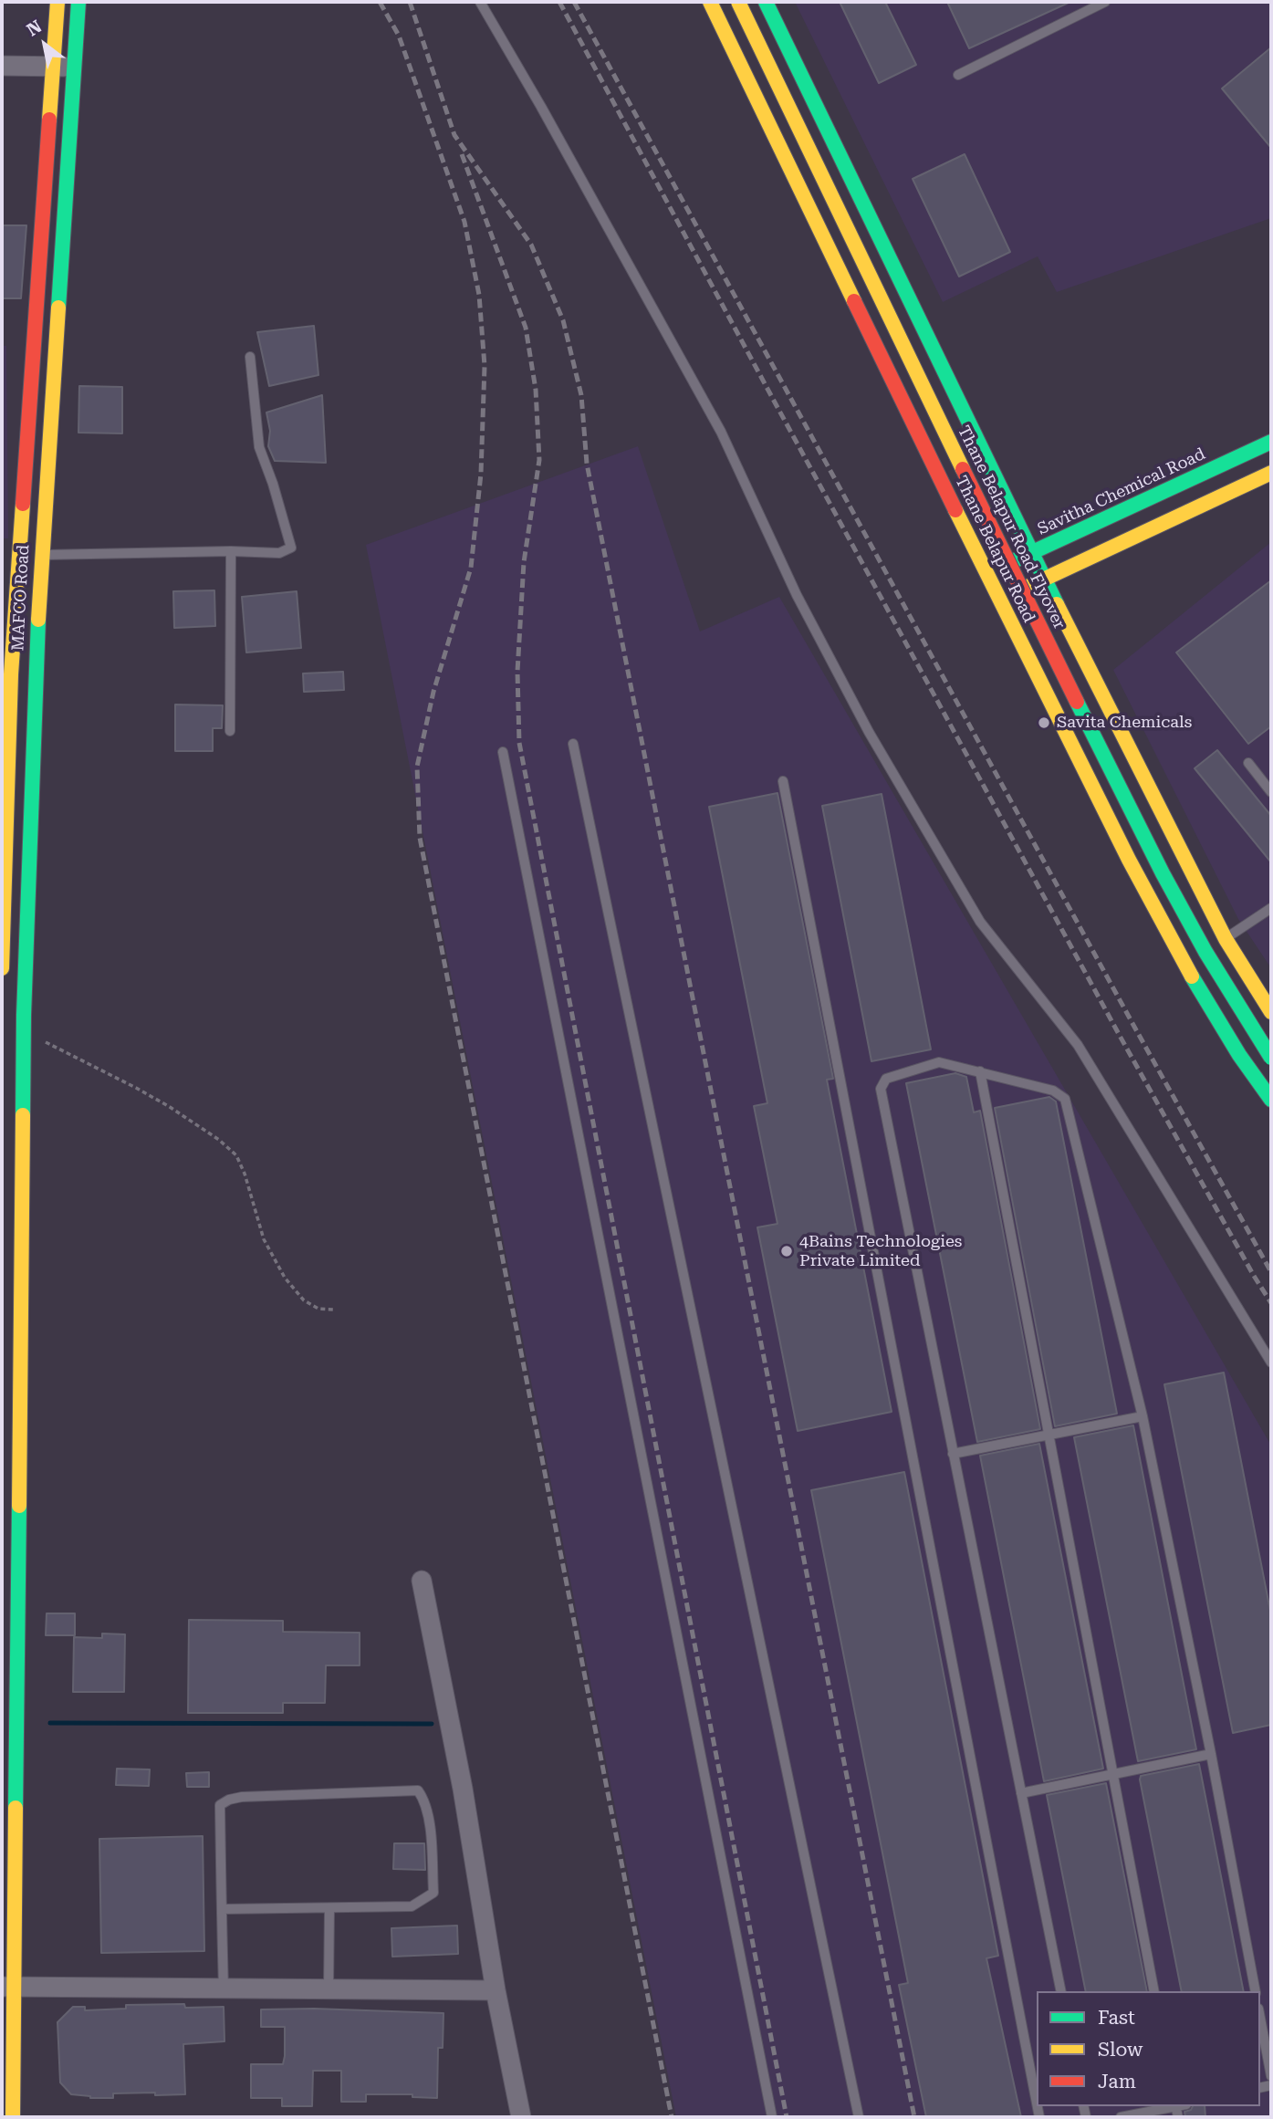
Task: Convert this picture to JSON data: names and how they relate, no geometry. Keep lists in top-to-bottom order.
{
  "streets": {
    "main road": [
      "Savitha Chemical Road",
      "Thane Belapur Road Flyover",
      "Thane Belapur Road",
      "MAFCO Road"
    ]
  },
  "crossings": [
    ["Savitha Chemical Road", "Thane Belapur Road"]
  ],
  "places": ["Savita Chemicals", "4Bains Technologies Private Limited"],
  "legend": ["Fast", "Slow", "Jam"],
  "north": "top left"
}
